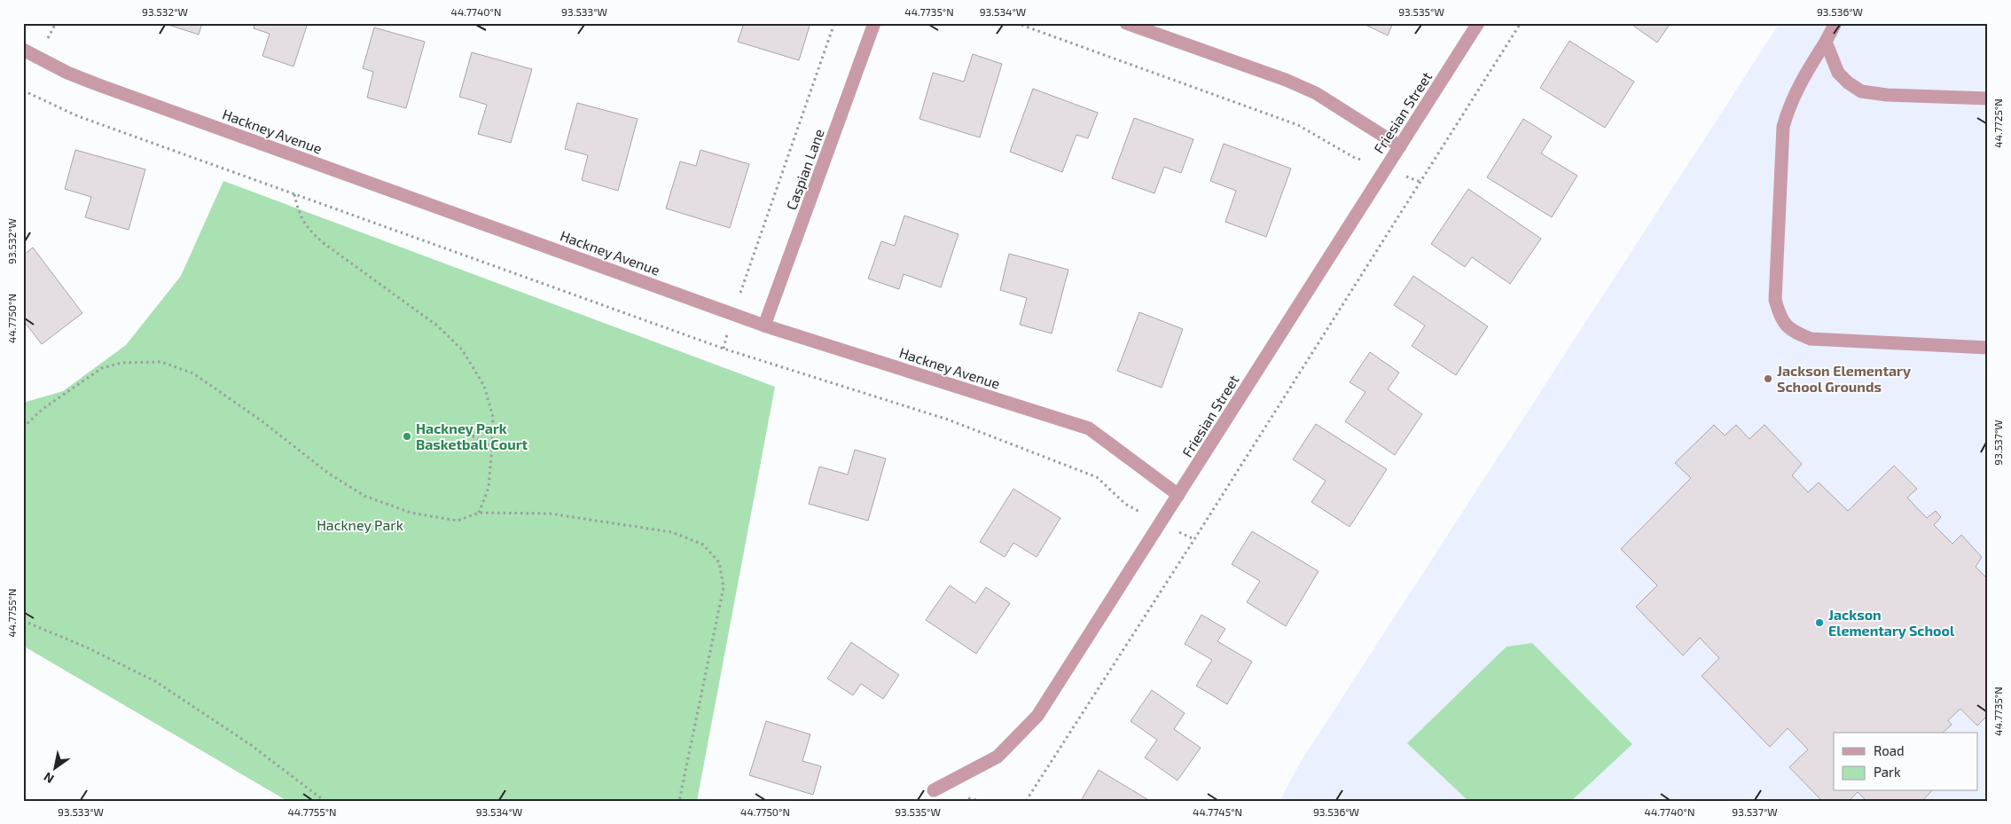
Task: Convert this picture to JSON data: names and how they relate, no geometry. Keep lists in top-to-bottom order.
{
  "streets": {
    "street": ["Friesian Street", "Hackney Avenue", "Caspian Lane"]
  },
  "crossings": [
    ["Friesian Street", "Hackney Avenue"],
    ["Hackney Avenue", "Caspian Lane"]
  ],
  "parks": ["Hackney Park"],
  "places": ["Jackson Elementary School Grounds", "Hackney Park Basketball Court", "Jackson Elementary School"],
  "legend": ["Road", "Park"],
  "north": "bottom left",
  "coordinates": [
    "93.532°W",
    "44.7740°N",
    "93.533°W",
    "44.7735°N",
    "93.534°W",
    "93.535°W",
    "93.536°W",
    "44.7725°N",
    "44.7750°N",
    "93.537°W",
    "44.7755°N",
    "44.7745°N"
  ]
}
